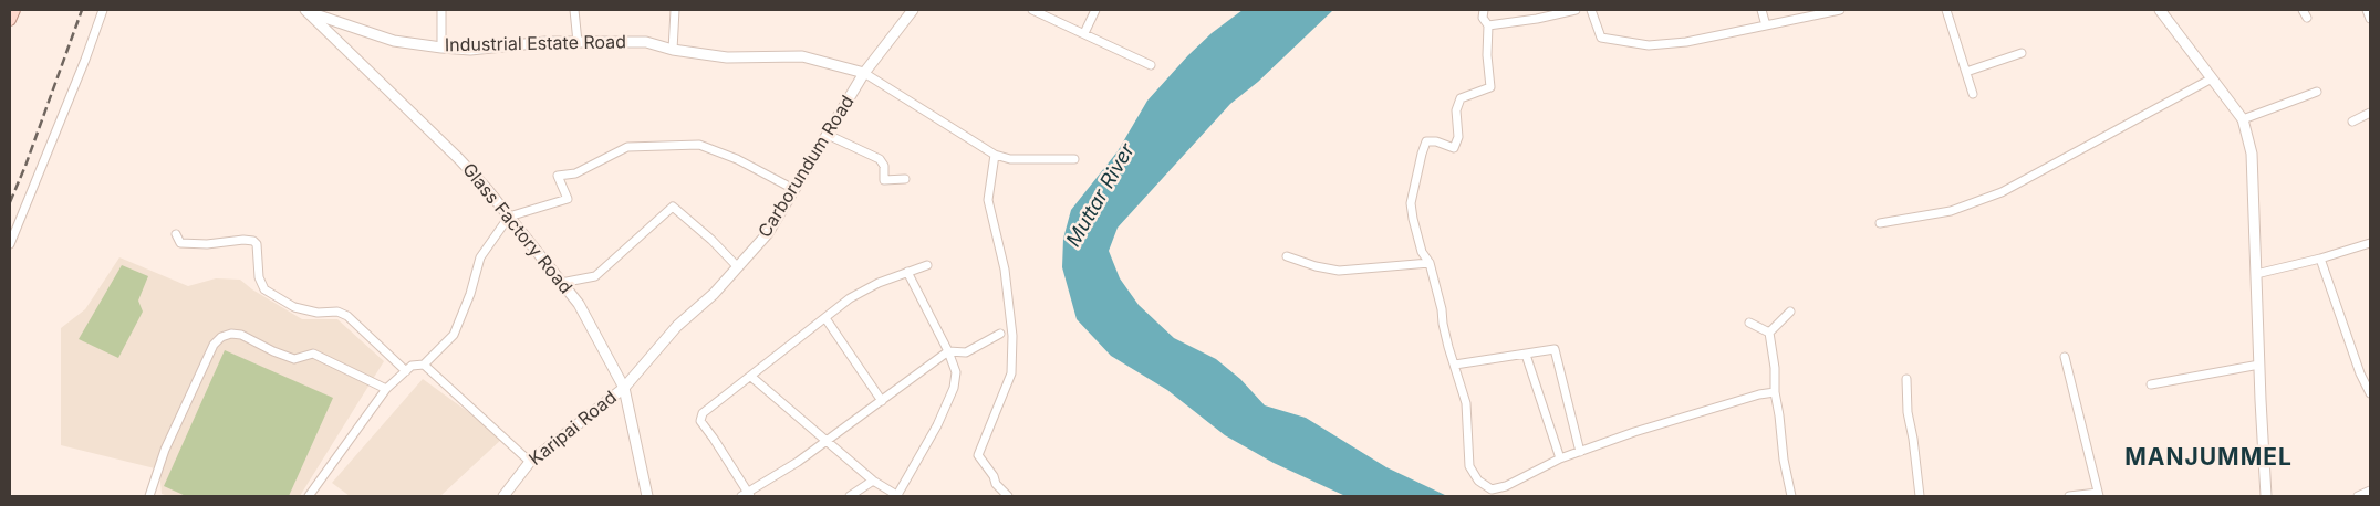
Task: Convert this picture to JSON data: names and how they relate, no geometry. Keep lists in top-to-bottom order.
{
  "streets": {
    "street": [
      "Industrial Estate Road",
      "Carborundum Road",
      "Glass Factory Road",
      "Karipai Road"
    ]
  },
  "crossings": [
    ["Industrial Estate Road", "Carborundum Road"],
    ["Industrial Estate Road", "Glass Factory Road"],
    ["Carborundum Road", "Glass Factory Road"],
    ["Carborundum Road", "Karipai Road"],
    ["Glass Factory Road", "Karipai Road"]
  ],
  "districts": ["MANJUMMEL"],
  "water": ["Muttar River"]
}
